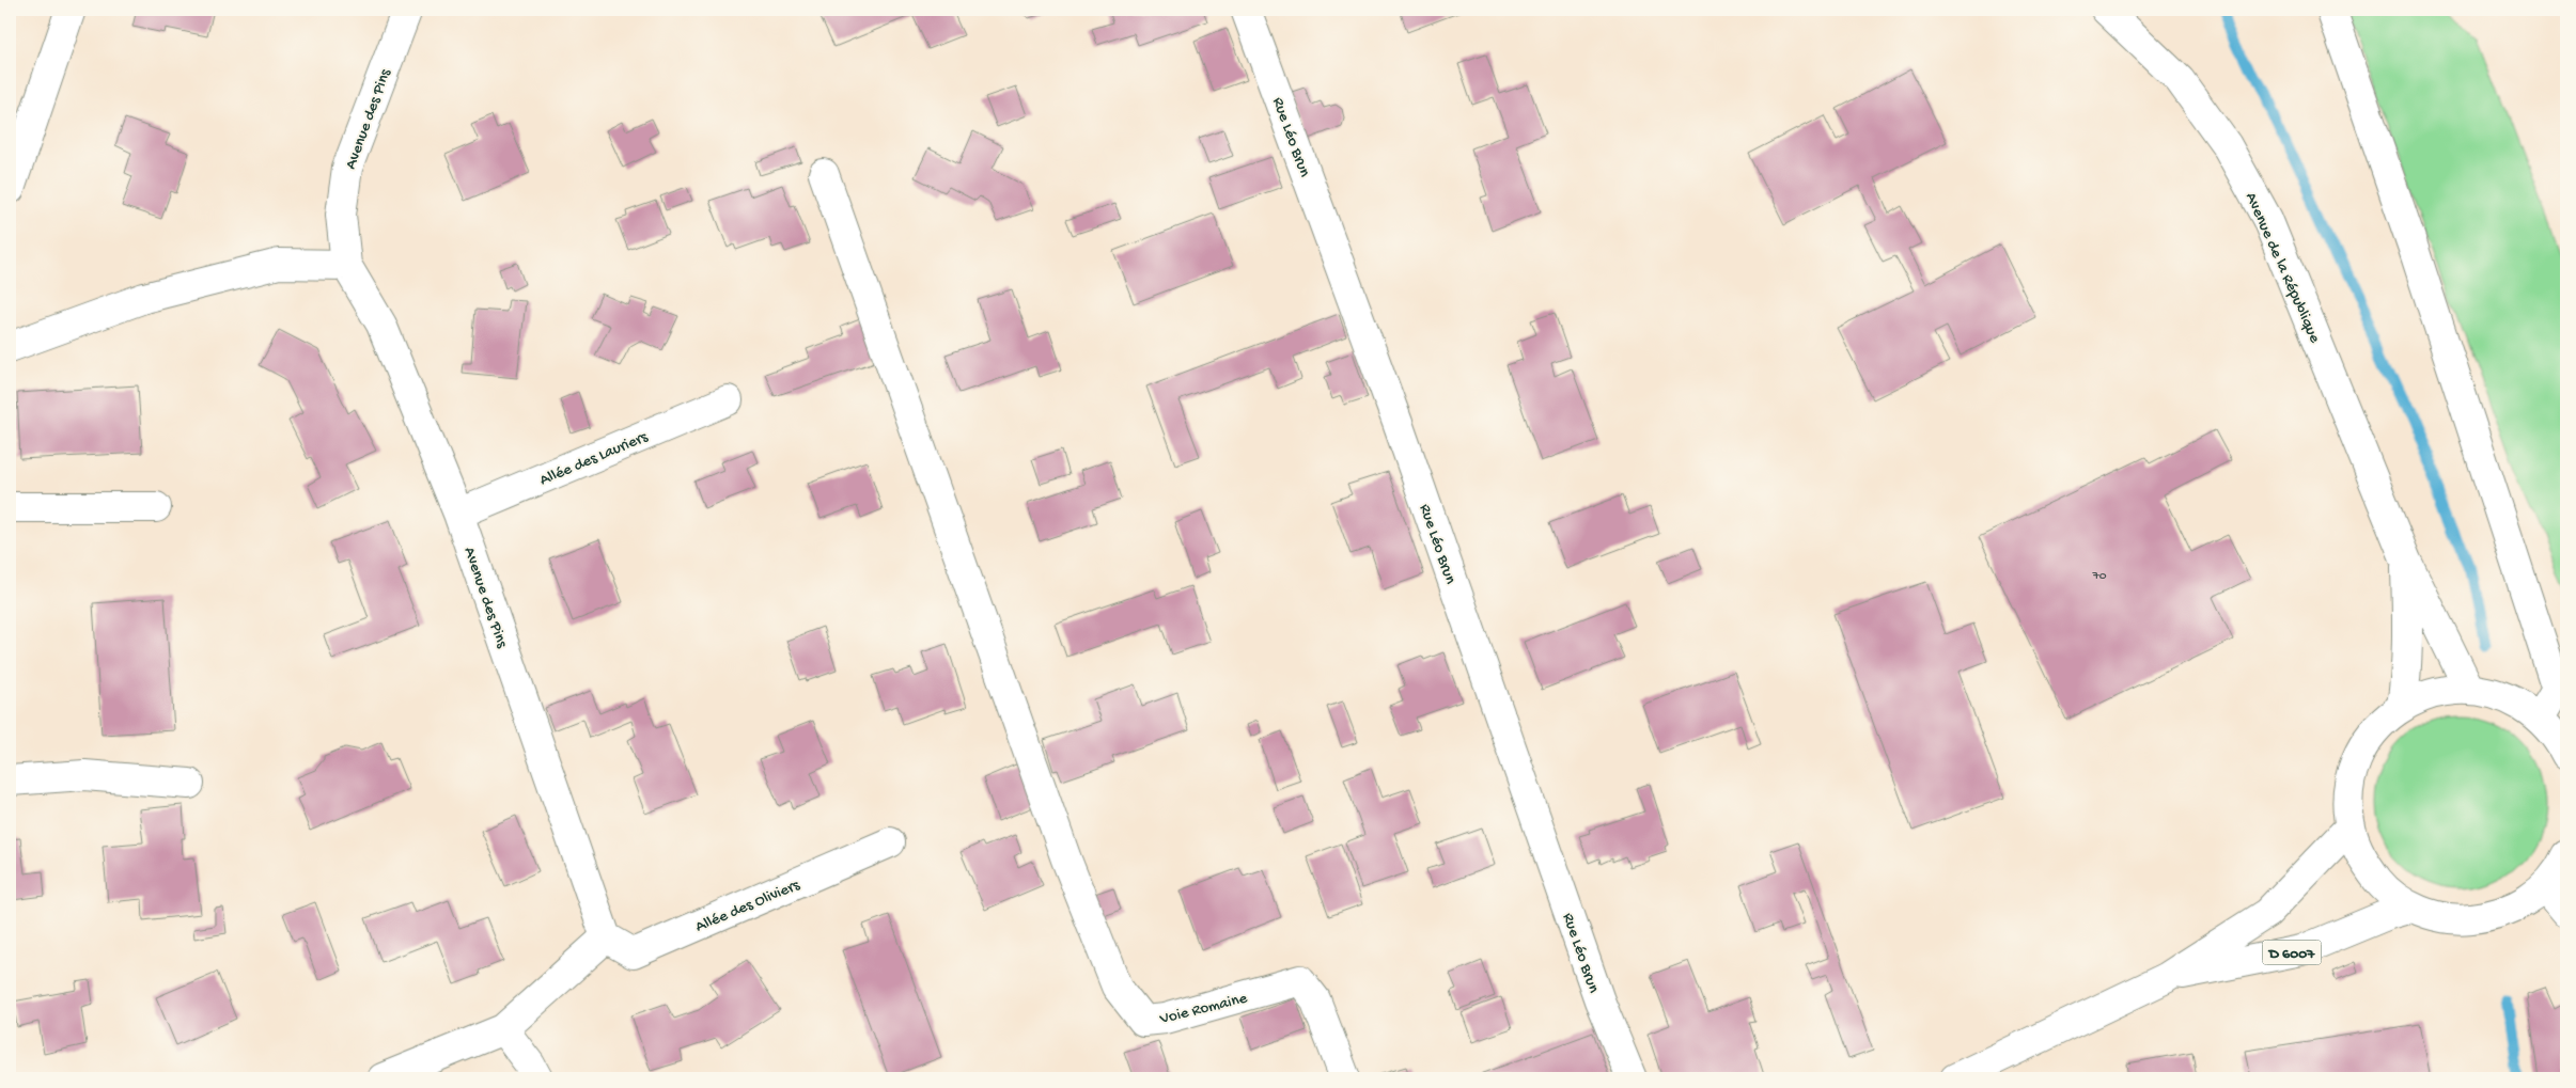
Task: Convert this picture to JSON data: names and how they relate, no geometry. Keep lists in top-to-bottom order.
{
  "streets": {
    "street": [
      "Avenue des Pins",
      "Rue Léo Brun",
      "Avenue de la République",
      "Allée des Lauriers",
      "Allée des Oliviers",
      "D 6007",
      "Voie Romaine"
    ]
  },
  "crossings": [
    ["Avenue des Pins", "Allée des Lauriers"],
    ["Avenue des Pins", "Allée des Oliviers"]
  ],
  "house_numbers": ["70"]
}
